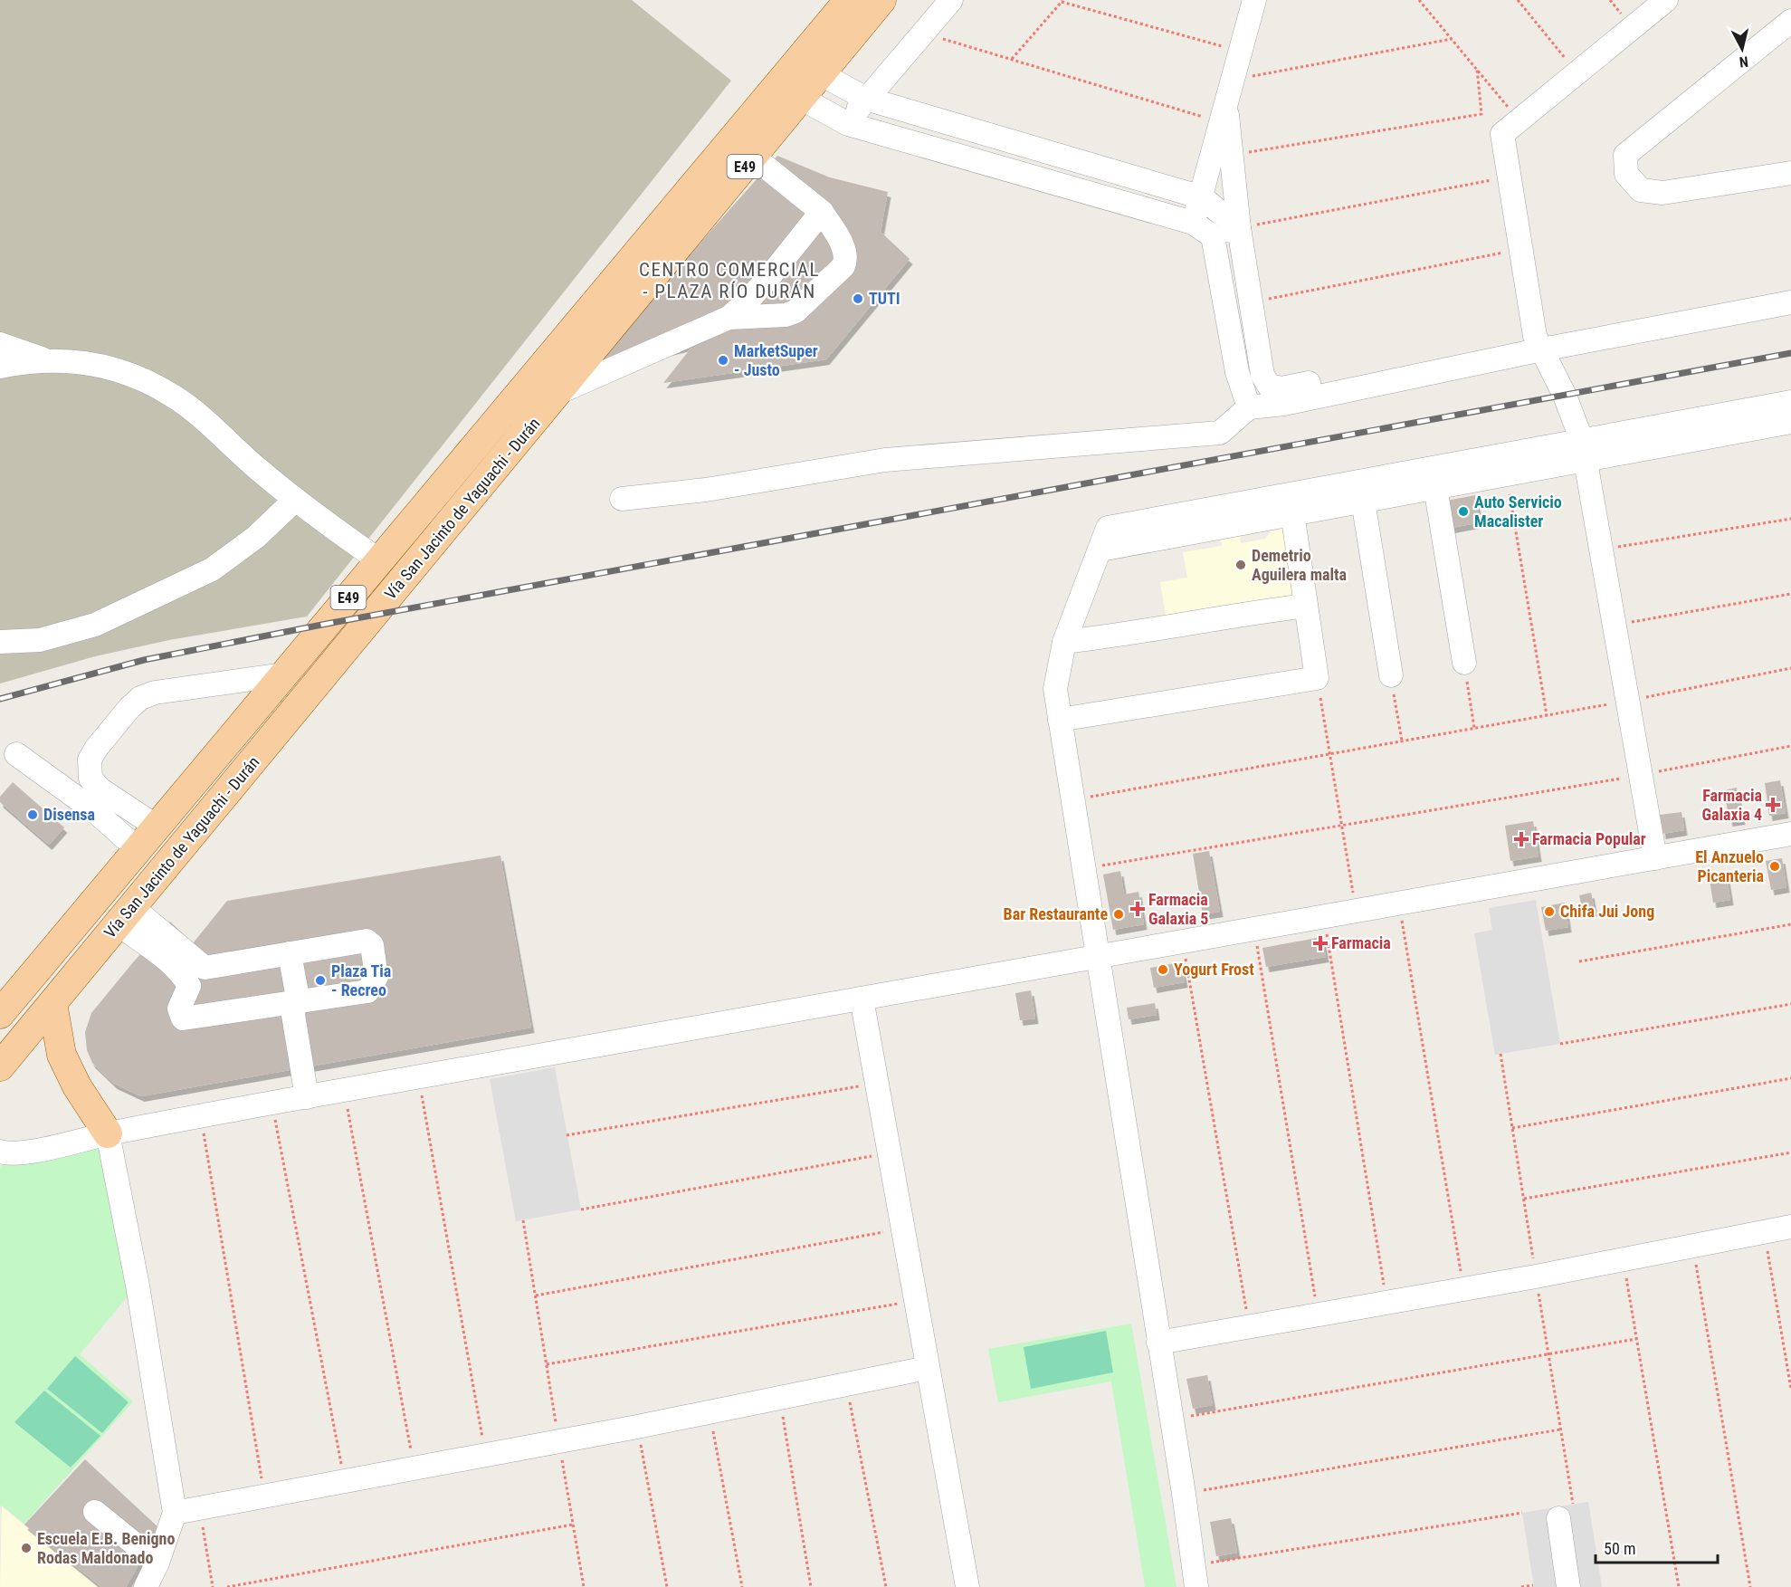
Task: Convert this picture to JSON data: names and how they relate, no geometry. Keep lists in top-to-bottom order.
{
  "streets": {
    "main road": ["E49", "Vía San Jacinto de Yaguachi - Durán"]
  },
  "districts": ["CENTRO COMERCIAL - PLAZA RÍO DURÁN"],
  "places": {
    "other": [
      "TUTI",
      "MarketSuper - Justo",
      "Auto Servicio Macalister",
      "Demetrio Aguilera malta",
      "Disensa",
      "El Anzuelo Picanteria",
      "Chifa Jui Jong",
      "Bar Restaurante",
      "Yogurt Frost",
      "Plaza Tia - Recreo",
      "Escuela E.B. Benigno Rodas Maldonado"
    ],
    "health": [
      "Farmacia Galaxia 4",
      "Farmacia Popular",
      "Farmacia Galaxia 5",
      "Farmacia"
    ]
  },
  "scale_bar": "50 m",
  "north": "bottom"
}
